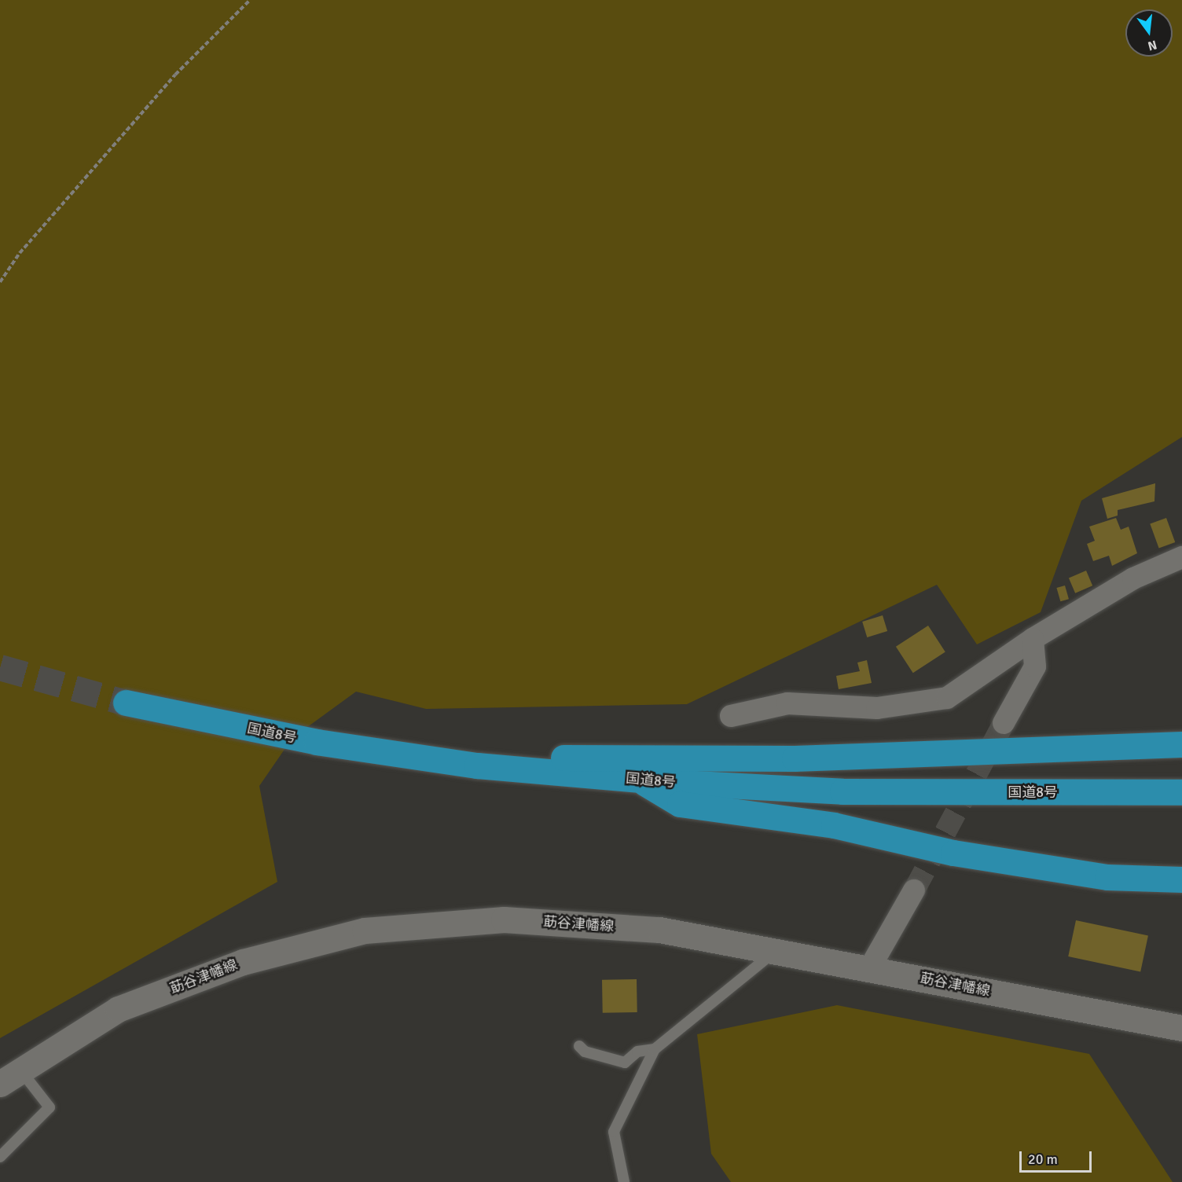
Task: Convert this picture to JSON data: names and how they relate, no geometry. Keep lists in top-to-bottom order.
{
  "streets": {
    "highway": ["国道8号"],
    "main road": ["莇谷津幡線"]
  },
  "scale_bar": "20 m",
  "north": "bottom"
}
